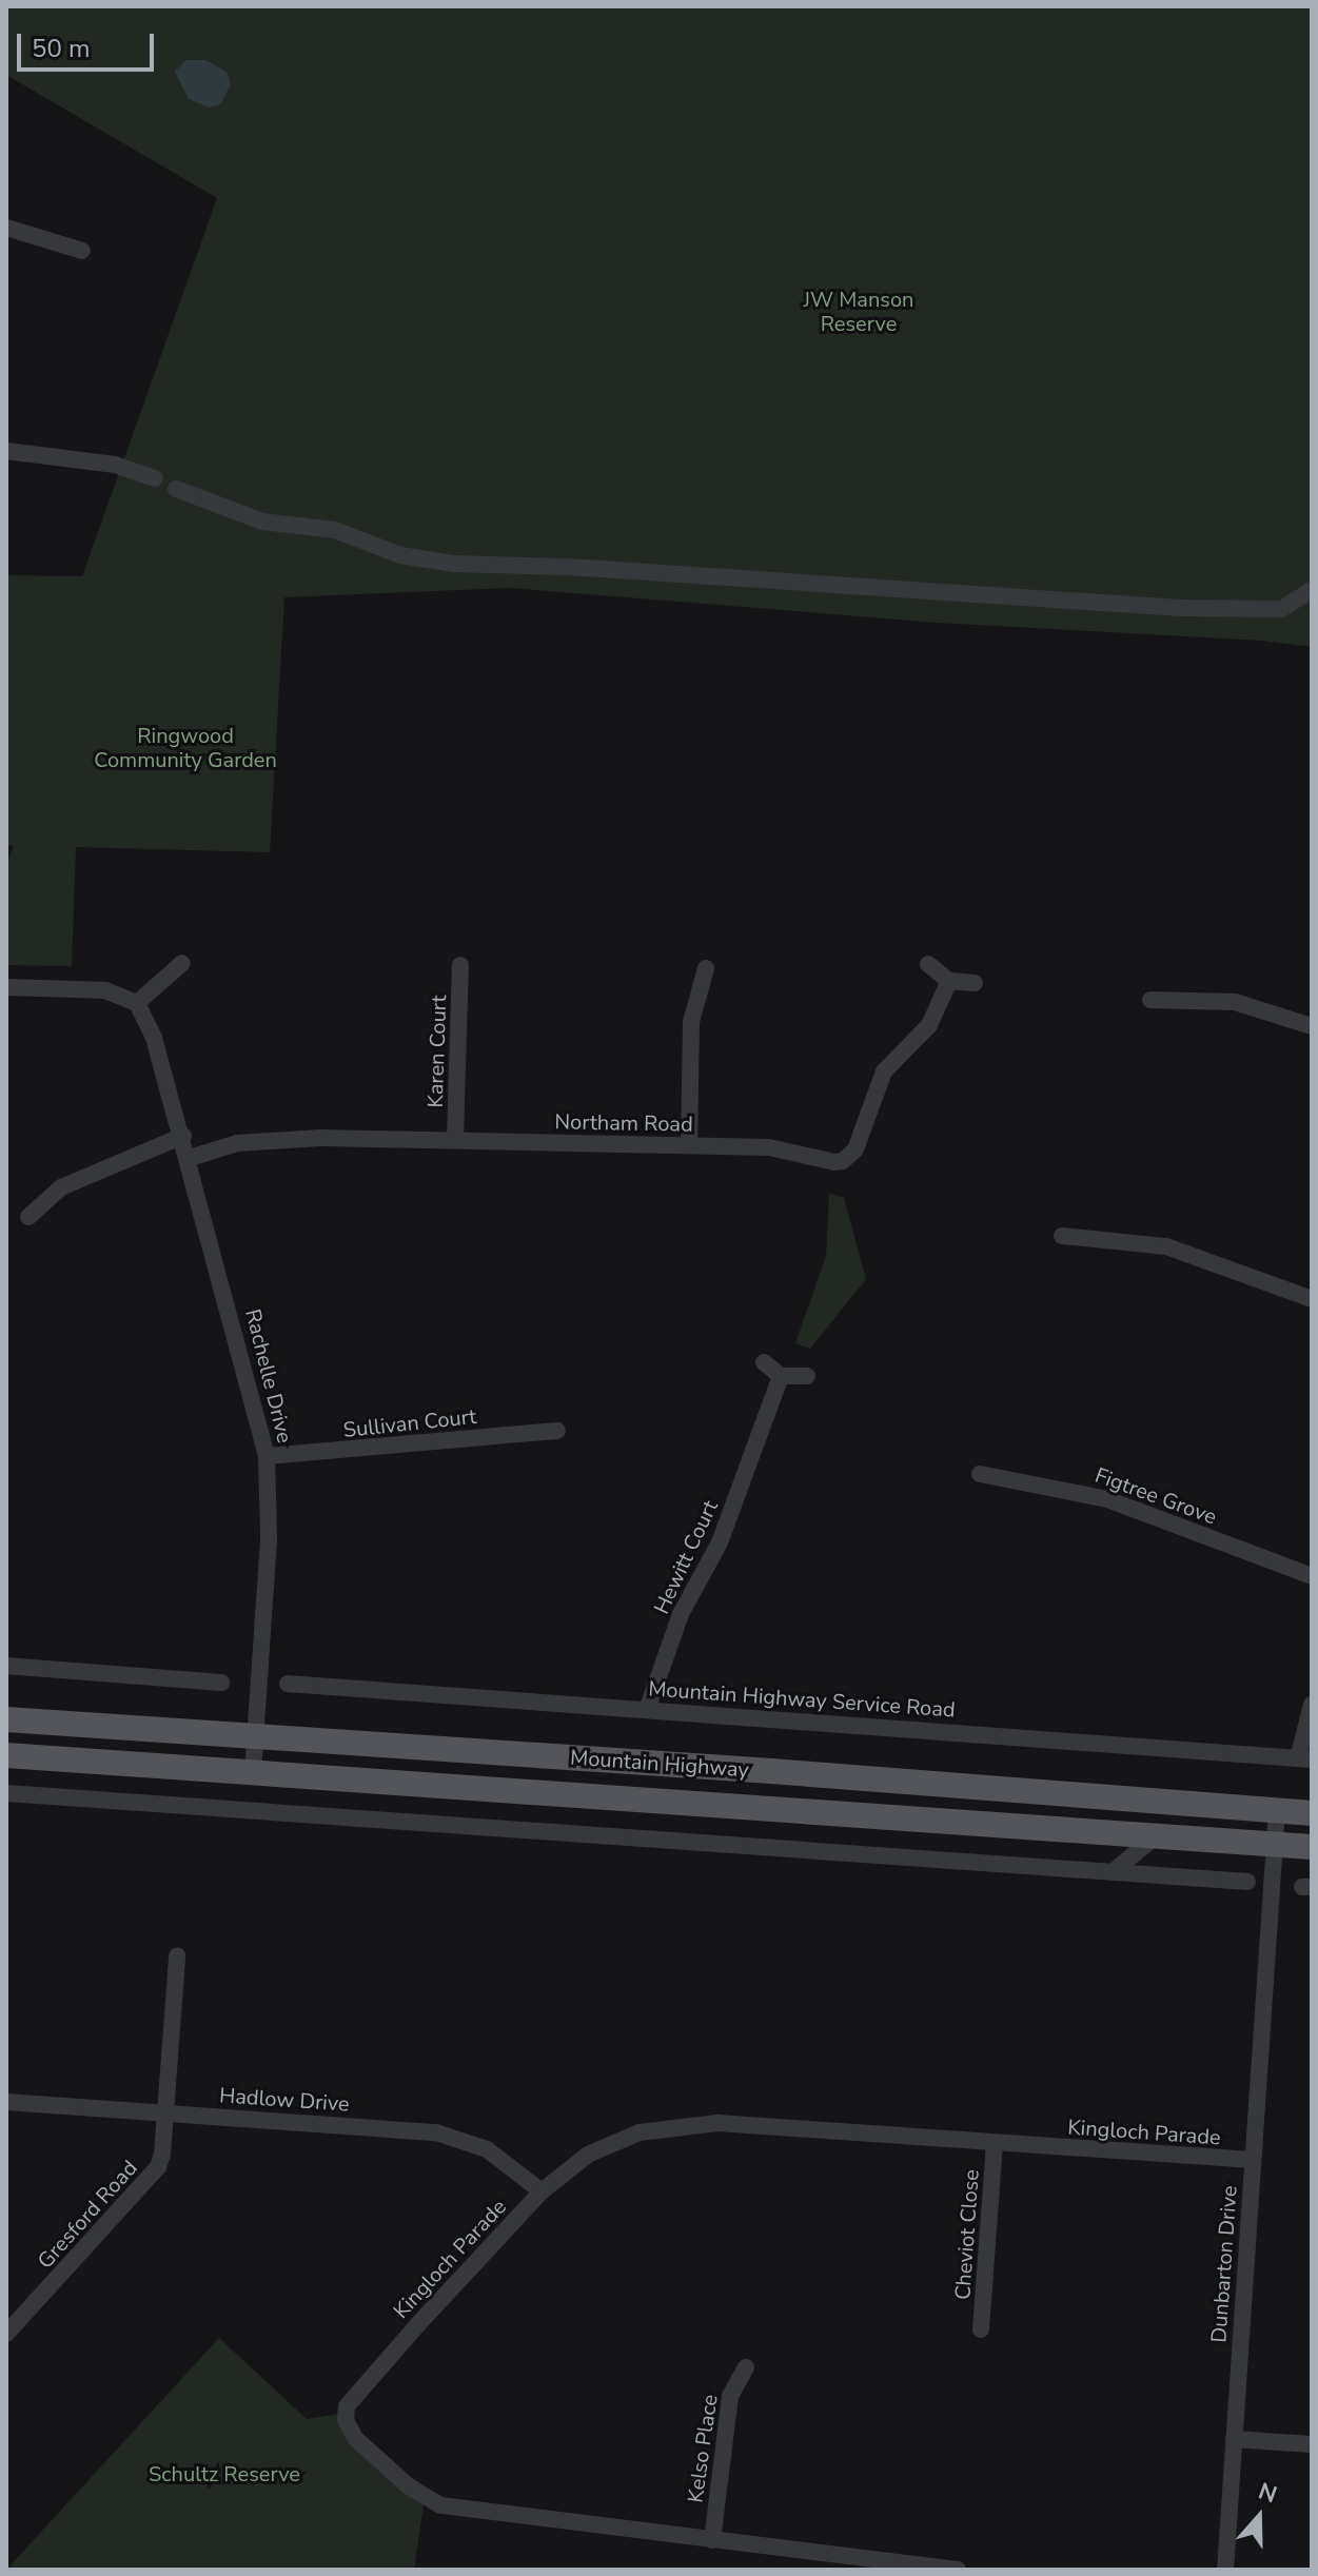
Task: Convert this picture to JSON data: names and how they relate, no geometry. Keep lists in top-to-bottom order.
{
  "streets": {
    "main road": ["Mountain Highway"],
    "street": [
      "Karen Court",
      "Northam Road",
      "Rachelle Drive",
      "Sullivan Court",
      "Figtree Grove",
      "Hewitt Court",
      "Mountain Highway Service Road",
      "Hadlow Drive",
      "Kingloch Parade",
      "Gresford Road",
      "Cheviot Close",
      "Dunbarton Drive",
      "Kelso Place"
    ]
  },
  "crossings": [
    ["Karen Court", "Northam Road"],
    ["Northam Road", "Rachelle Drive"],
    ["Rachelle Drive", "Sullivan Court"],
    ["Rachelle Drive", "Mountain Highway"],
    ["Hewitt Court", "Mountain Highway Service Road"],
    ["Mountain Highway", "Dunbarton Drive"],
    ["Hadlow Drive", "Kingloch Parade"],
    ["Hadlow Drive", "Gresford Road"],
    ["Kingloch Parade", "Cheviot Close"],
    ["Kingloch Parade", "Dunbarton Drive"],
    ["Kingloch Parade", "Kelso Place"]
  ],
  "parks": ["JW Manson Reserve", "Ringwood Community Garden", "Schultz Reserve"],
  "scale_bar": "50 m",
  "north": "top"
}
